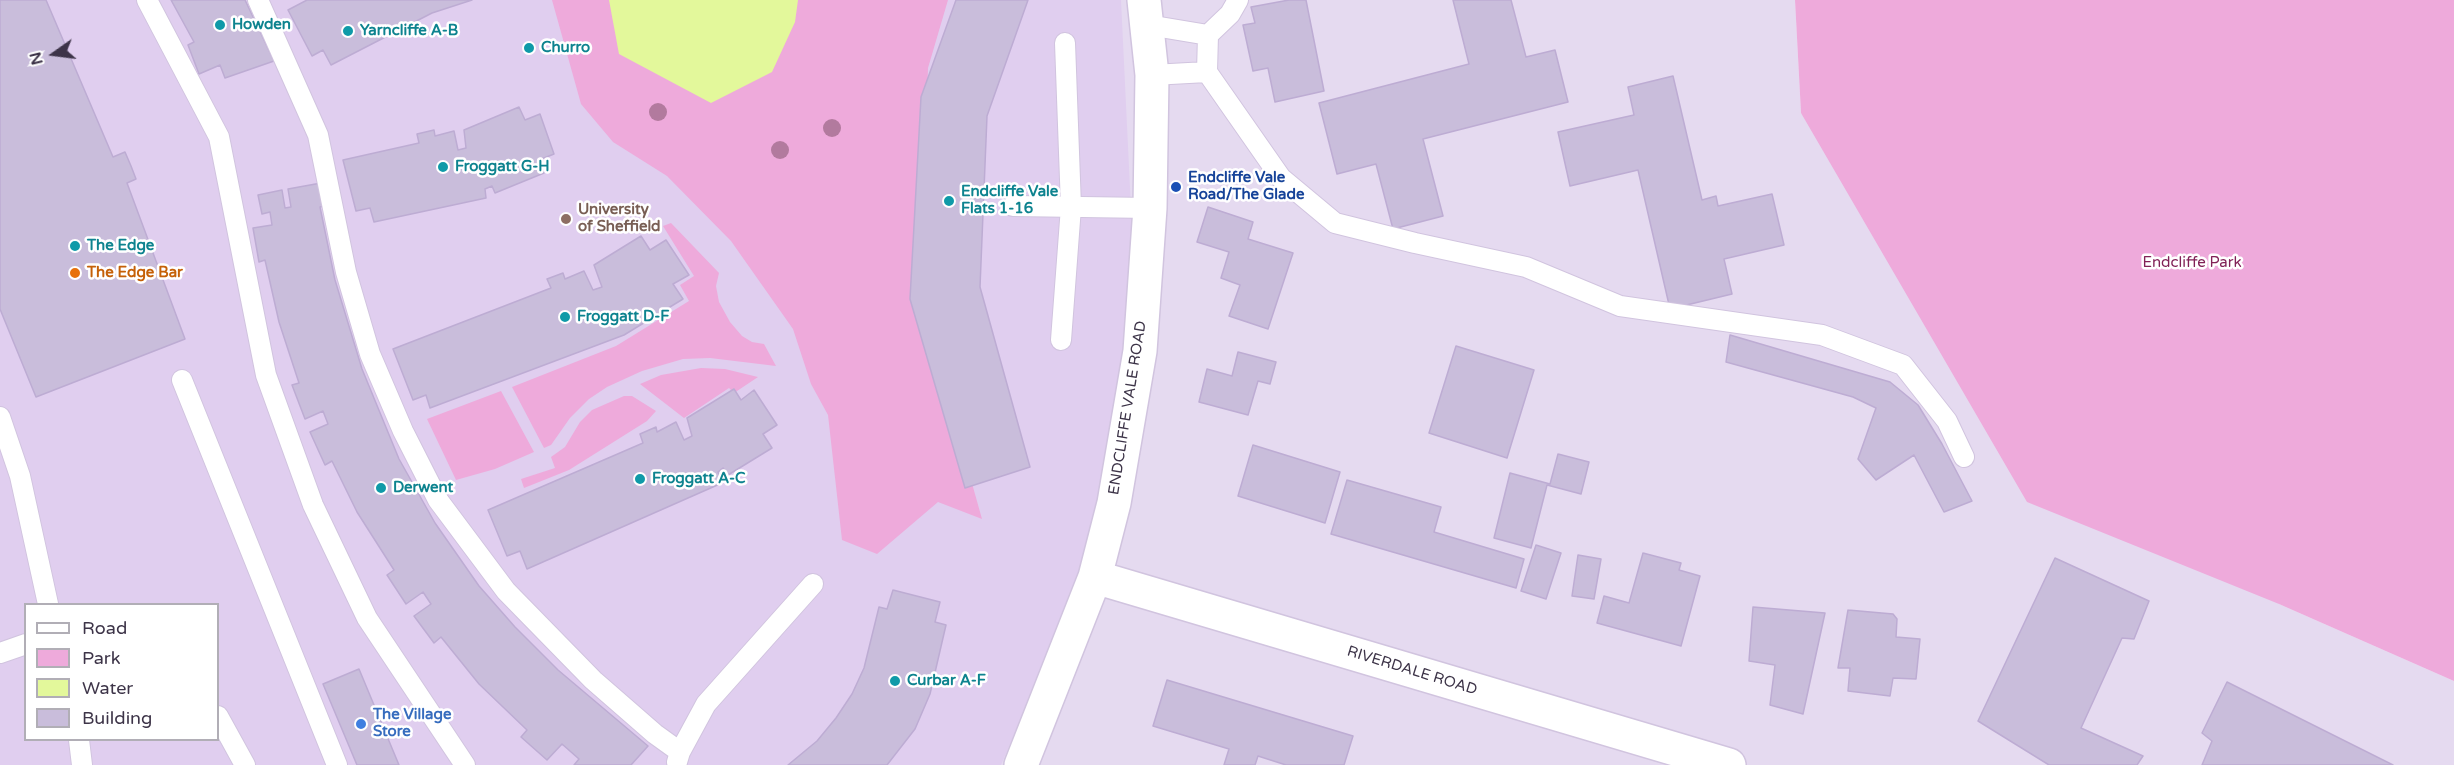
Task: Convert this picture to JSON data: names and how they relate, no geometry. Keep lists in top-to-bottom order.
{
  "streets": {
    "street": ["ENDCLIFFE VALE ROAD", "RIVERDALE ROAD"]
  },
  "crossings": [
    ["ENDCLIFFE VALE ROAD", "RIVERDALE ROAD"]
  ],
  "parks": ["Endcliffe Park"],
  "places": [
    "Howden",
    "Yarncliffe A-B",
    "Churro",
    "Froggatt G-H",
    "Endcliffe Vale Road/The Glade",
    "Endcliffe Vale Flats 1-16",
    "University of Sheffield",
    "The Edge",
    "The Edge Bar",
    "Froggatt D-F",
    "Froggatt A-C",
    "Derwent",
    "Curbar A-F",
    "The Village Store"
  ],
  "legend": [
    "Road",
    "Park",
    "Water",
    "Building"
  ],
  "north": "left"
}
